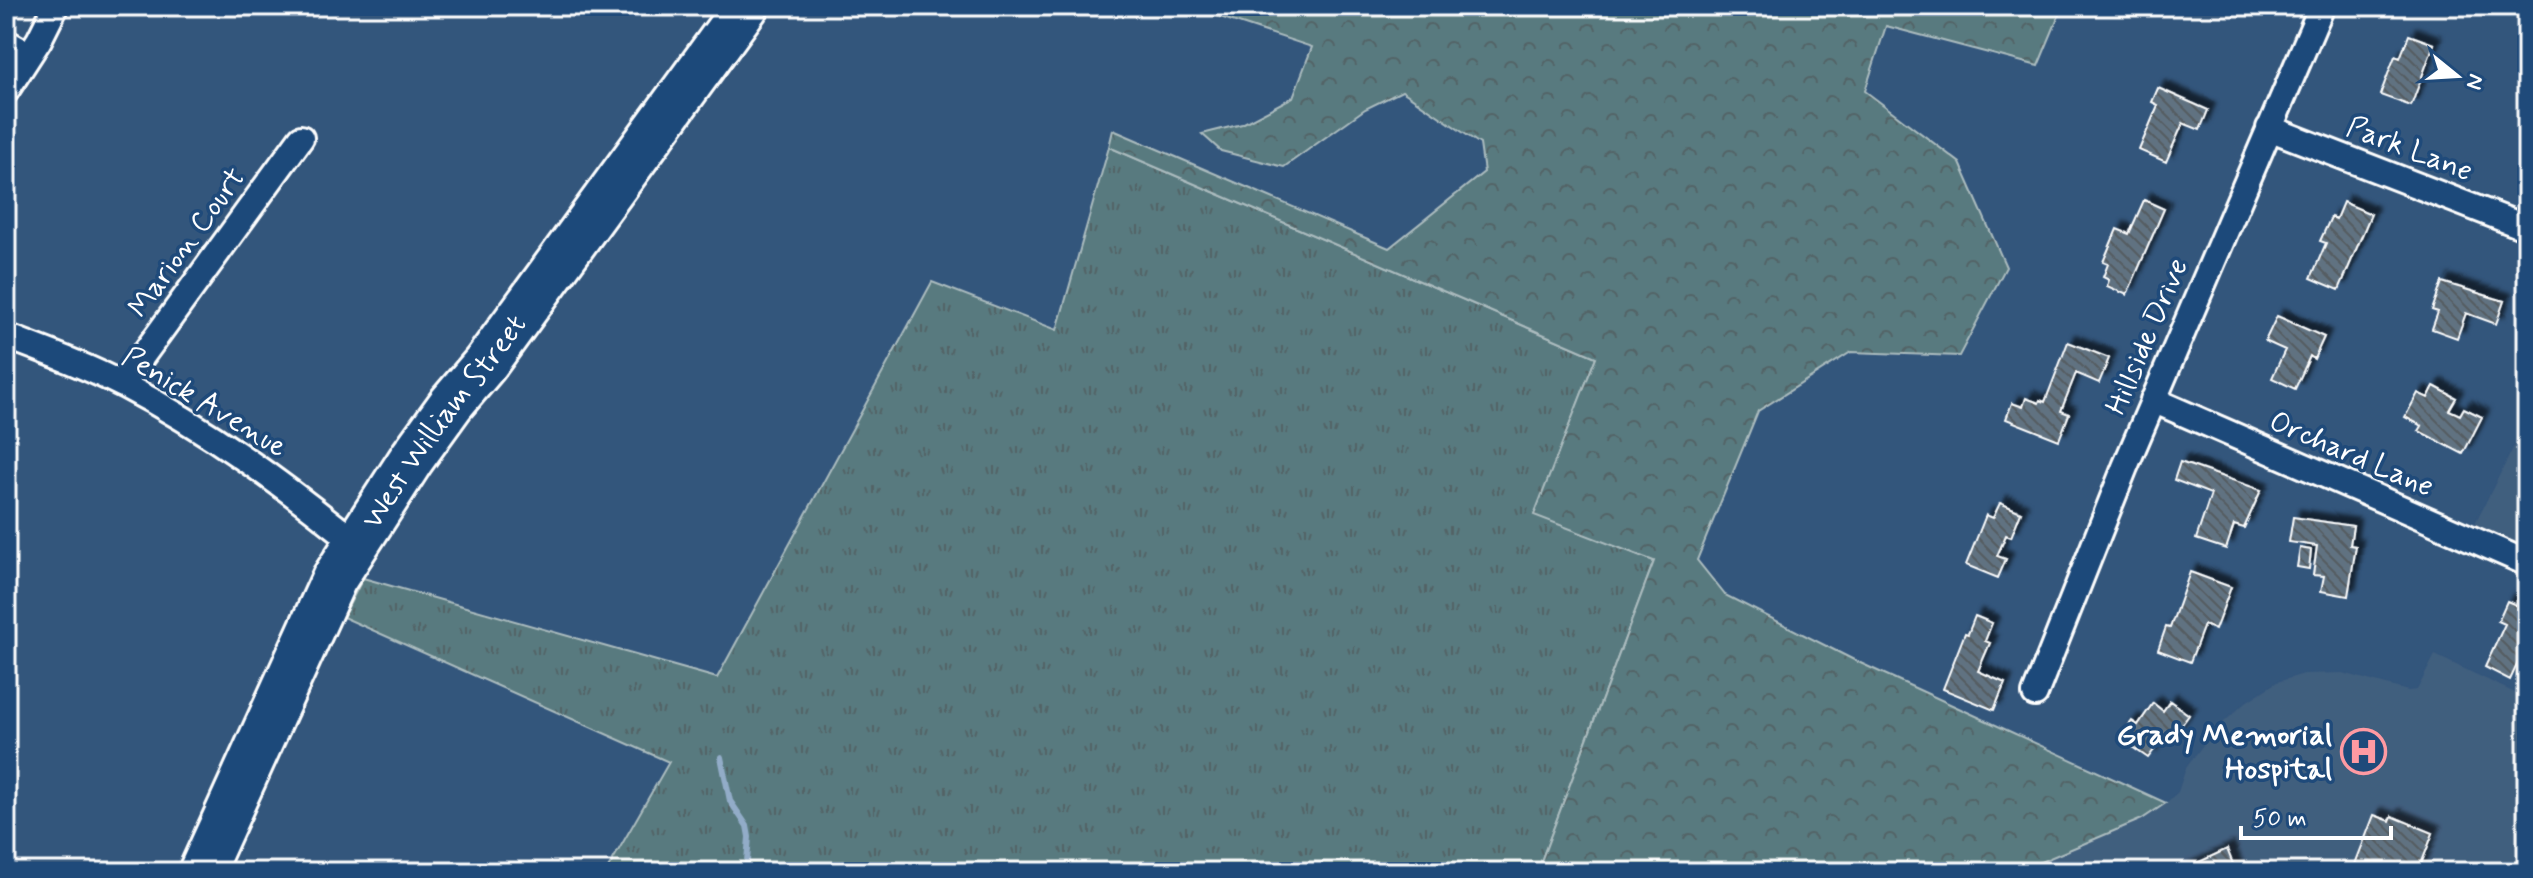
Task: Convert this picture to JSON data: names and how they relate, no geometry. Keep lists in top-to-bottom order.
{
  "streets": {
    "highway": ["West William Street"],
    "street": [
      "Park Lane",
      "Marion Court",
      "Hillside Drive",
      "Penick Avenue",
      "Orchard Lane"
    ]
  },
  "crossings": [
    ["Park Lane", "Hillside Drive"],
    ["Marion Court", "Penick Avenue"],
    ["Hillside Drive", "Orchard Lane"],
    ["Penick Avenue", "West William Street"]
  ],
  "places": {
    "hospital": ["Grady Memorial Hospital"]
  },
  "scale_bar": "50 m",
  "north": "right"
}
